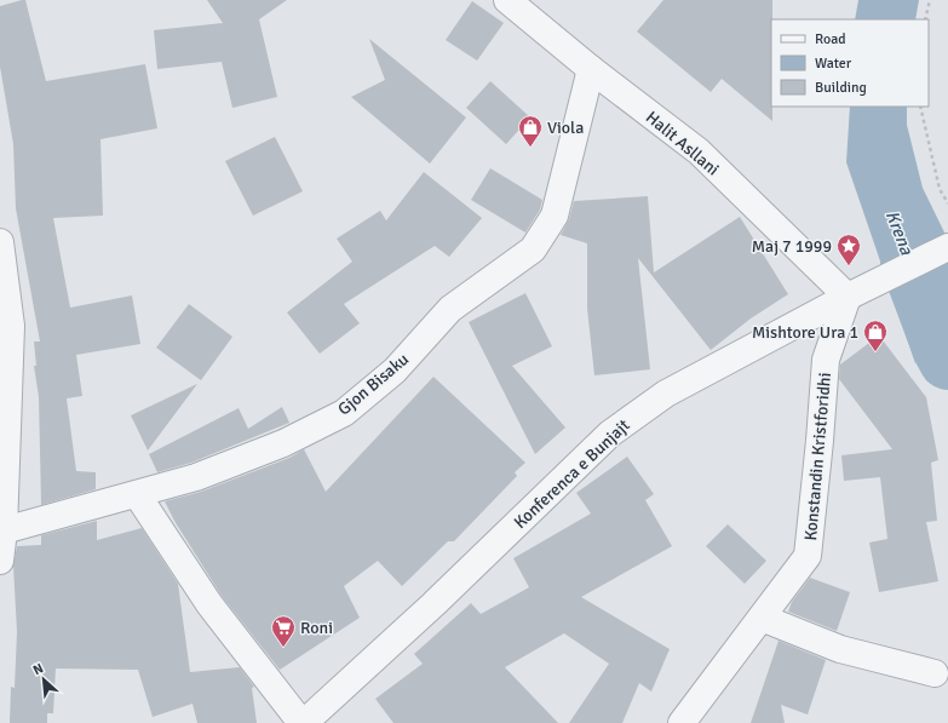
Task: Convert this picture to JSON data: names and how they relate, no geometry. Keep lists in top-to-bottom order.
{
  "streets": {
    "street": [
      "Halit Asllani",
      "Gjon Bisaku",
      "Konstandin Kristforidhi",
      "Konferenca e Bunjajt"
    ]
  },
  "crossings": [
    ["Halit Asllani", "Gjon Bisaku"],
    ["Halit Asllani", "Konstandin Kristforidhi"],
    ["Halit Asllani", "Konferenca e Bunjajt"],
    ["Konstandin Kristforidhi", "Konferenca e Bunjajt"]
  ],
  "water": ["Krena"],
  "places": {
    "shop": ["Viola", "Mishtore Ura 1"],
    "place": ["Maj 7 1999"],
    "supermarket": ["Roni"]
  },
  "legend": ["Road", "Water", "Building"],
  "north": "top left"
}
